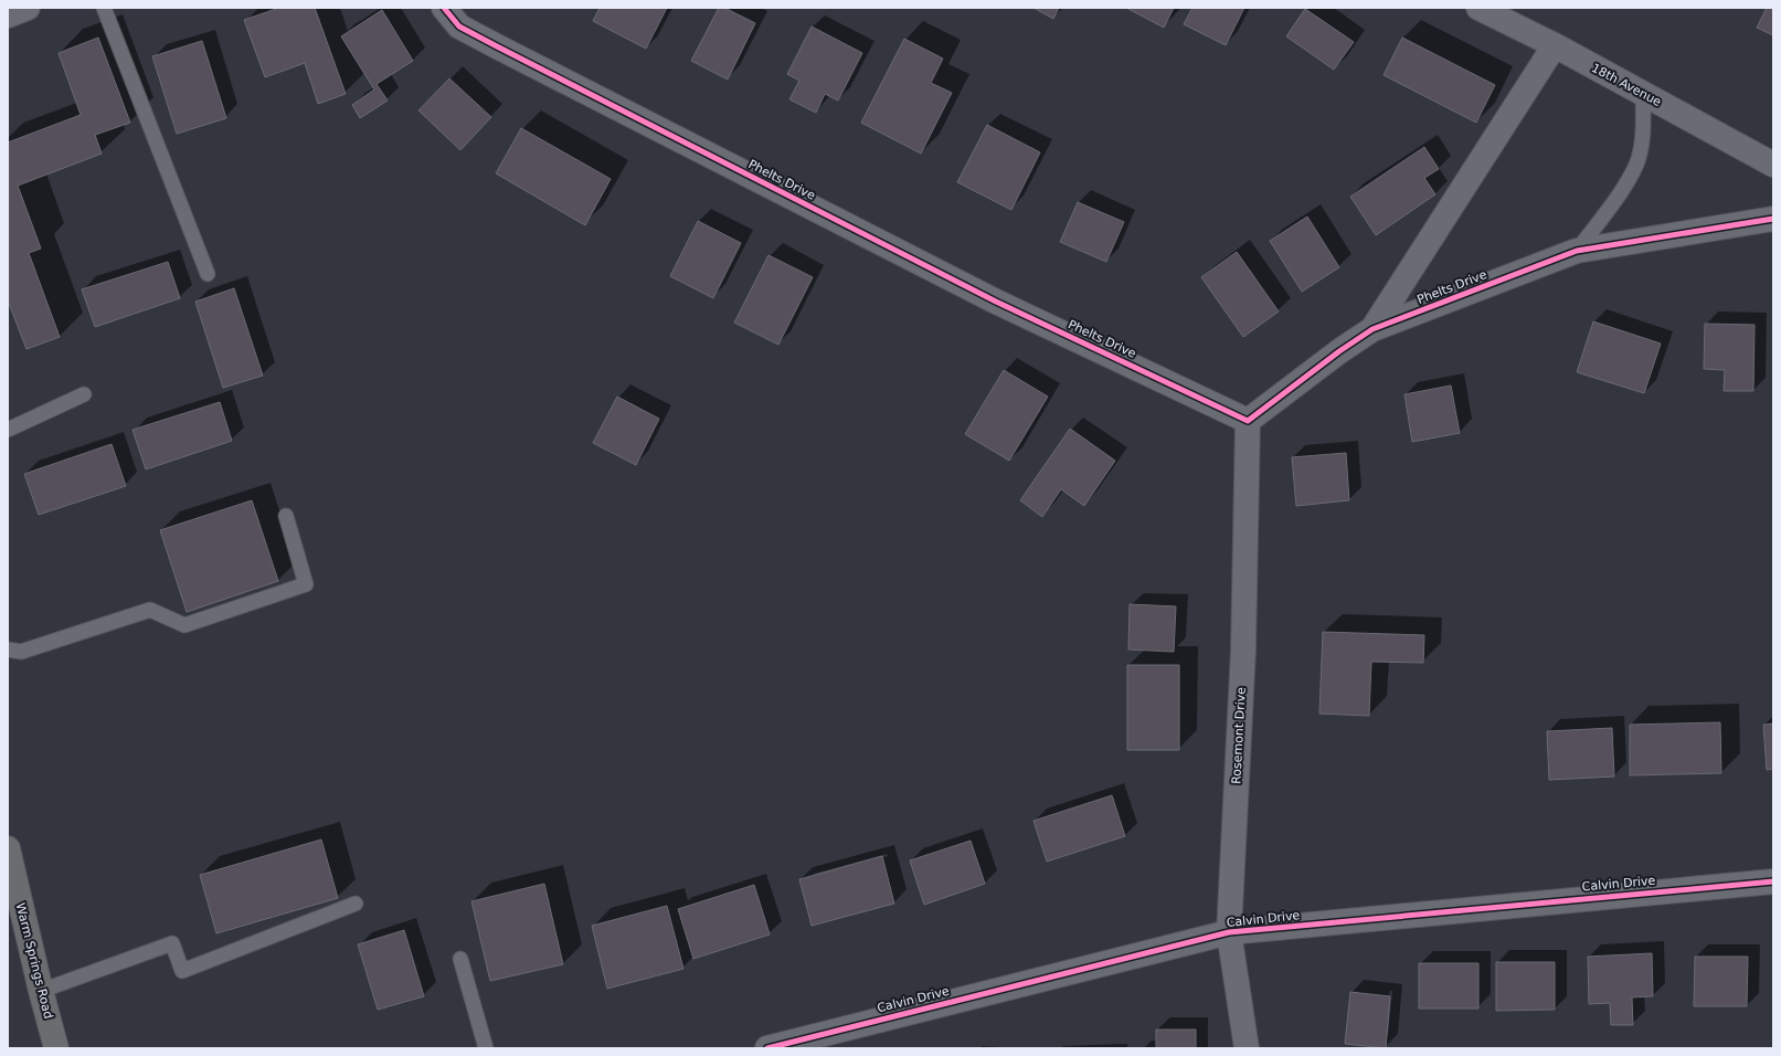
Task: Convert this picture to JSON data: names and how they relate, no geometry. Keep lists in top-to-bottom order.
{
  "streets": {
    "main road": ["Warm Springs Road"],
    "street": [
      "18th Avenue",
      "Phelts Drive",
      "Rosemont Drive",
      "Calvin Drive"
    ]
  },
  "crossings": [
    ["18th Avenue", "Phelts Drive"],
    ["Phelts Drive", "Rosemont Drive"],
    ["Rosemont Drive", "Calvin Drive"]
  ]
}
